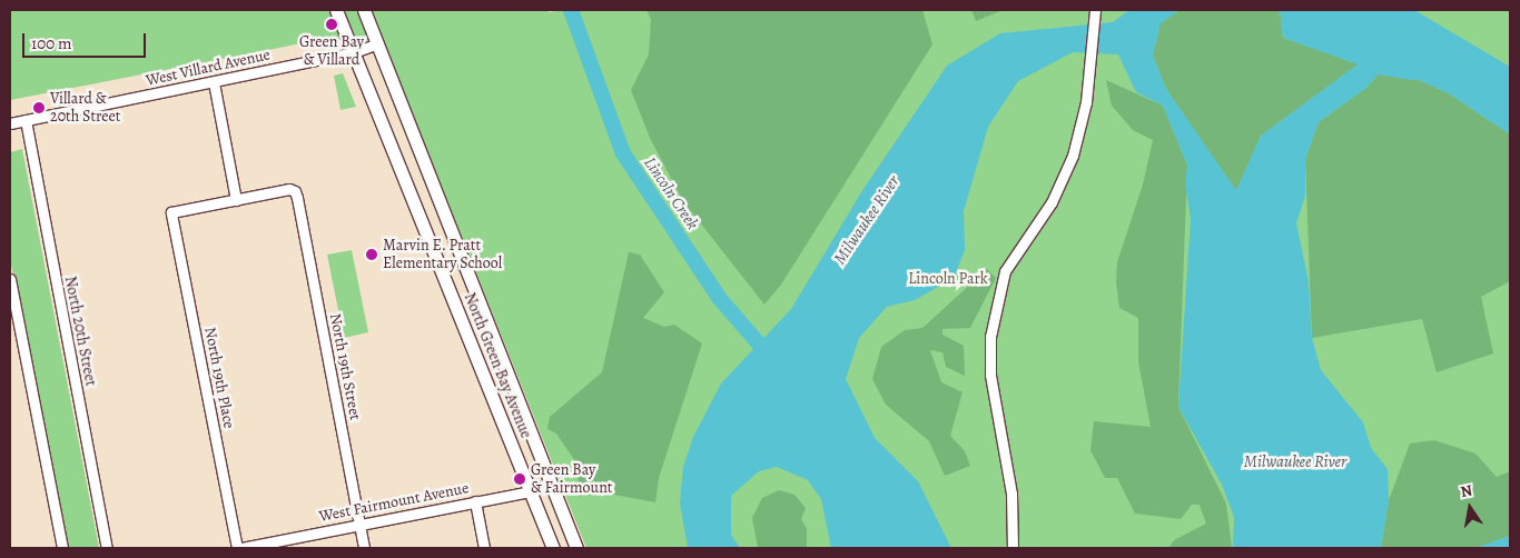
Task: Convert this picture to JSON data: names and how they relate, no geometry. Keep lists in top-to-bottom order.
{
  "streets": {
    "main road": ["North Green Bay Avenue"],
    "street": [
      "West Villard Avenue",
      "North 20th Street",
      "North 19th Street",
      "North 19th Place",
      "West Fairmount Avenue"
    ]
  },
  "crossings": [
    ["West Villard Avenue", "North 20th Street"],
    ["West Villard Avenue", "North Green Bay Avenue"],
    ["North Green Bay Avenue", "West Fairmount Avenue"],
    ["North 19th Street", "North 19th Place"],
    ["North 19th Street", "West Fairmount Avenue"]
  ],
  "water": ["Lincoln Creek", "Milwaukee River"],
  "parks": ["Lincoln Park"],
  "places": [
    "Green Bay & Villard",
    "Villard & 20th Street",
    "Marvin E. Pratt Elementary School",
    "Green Bay & Fairmount"
  ],
  "scale_bar": "100 m",
  "north": "top"
}
